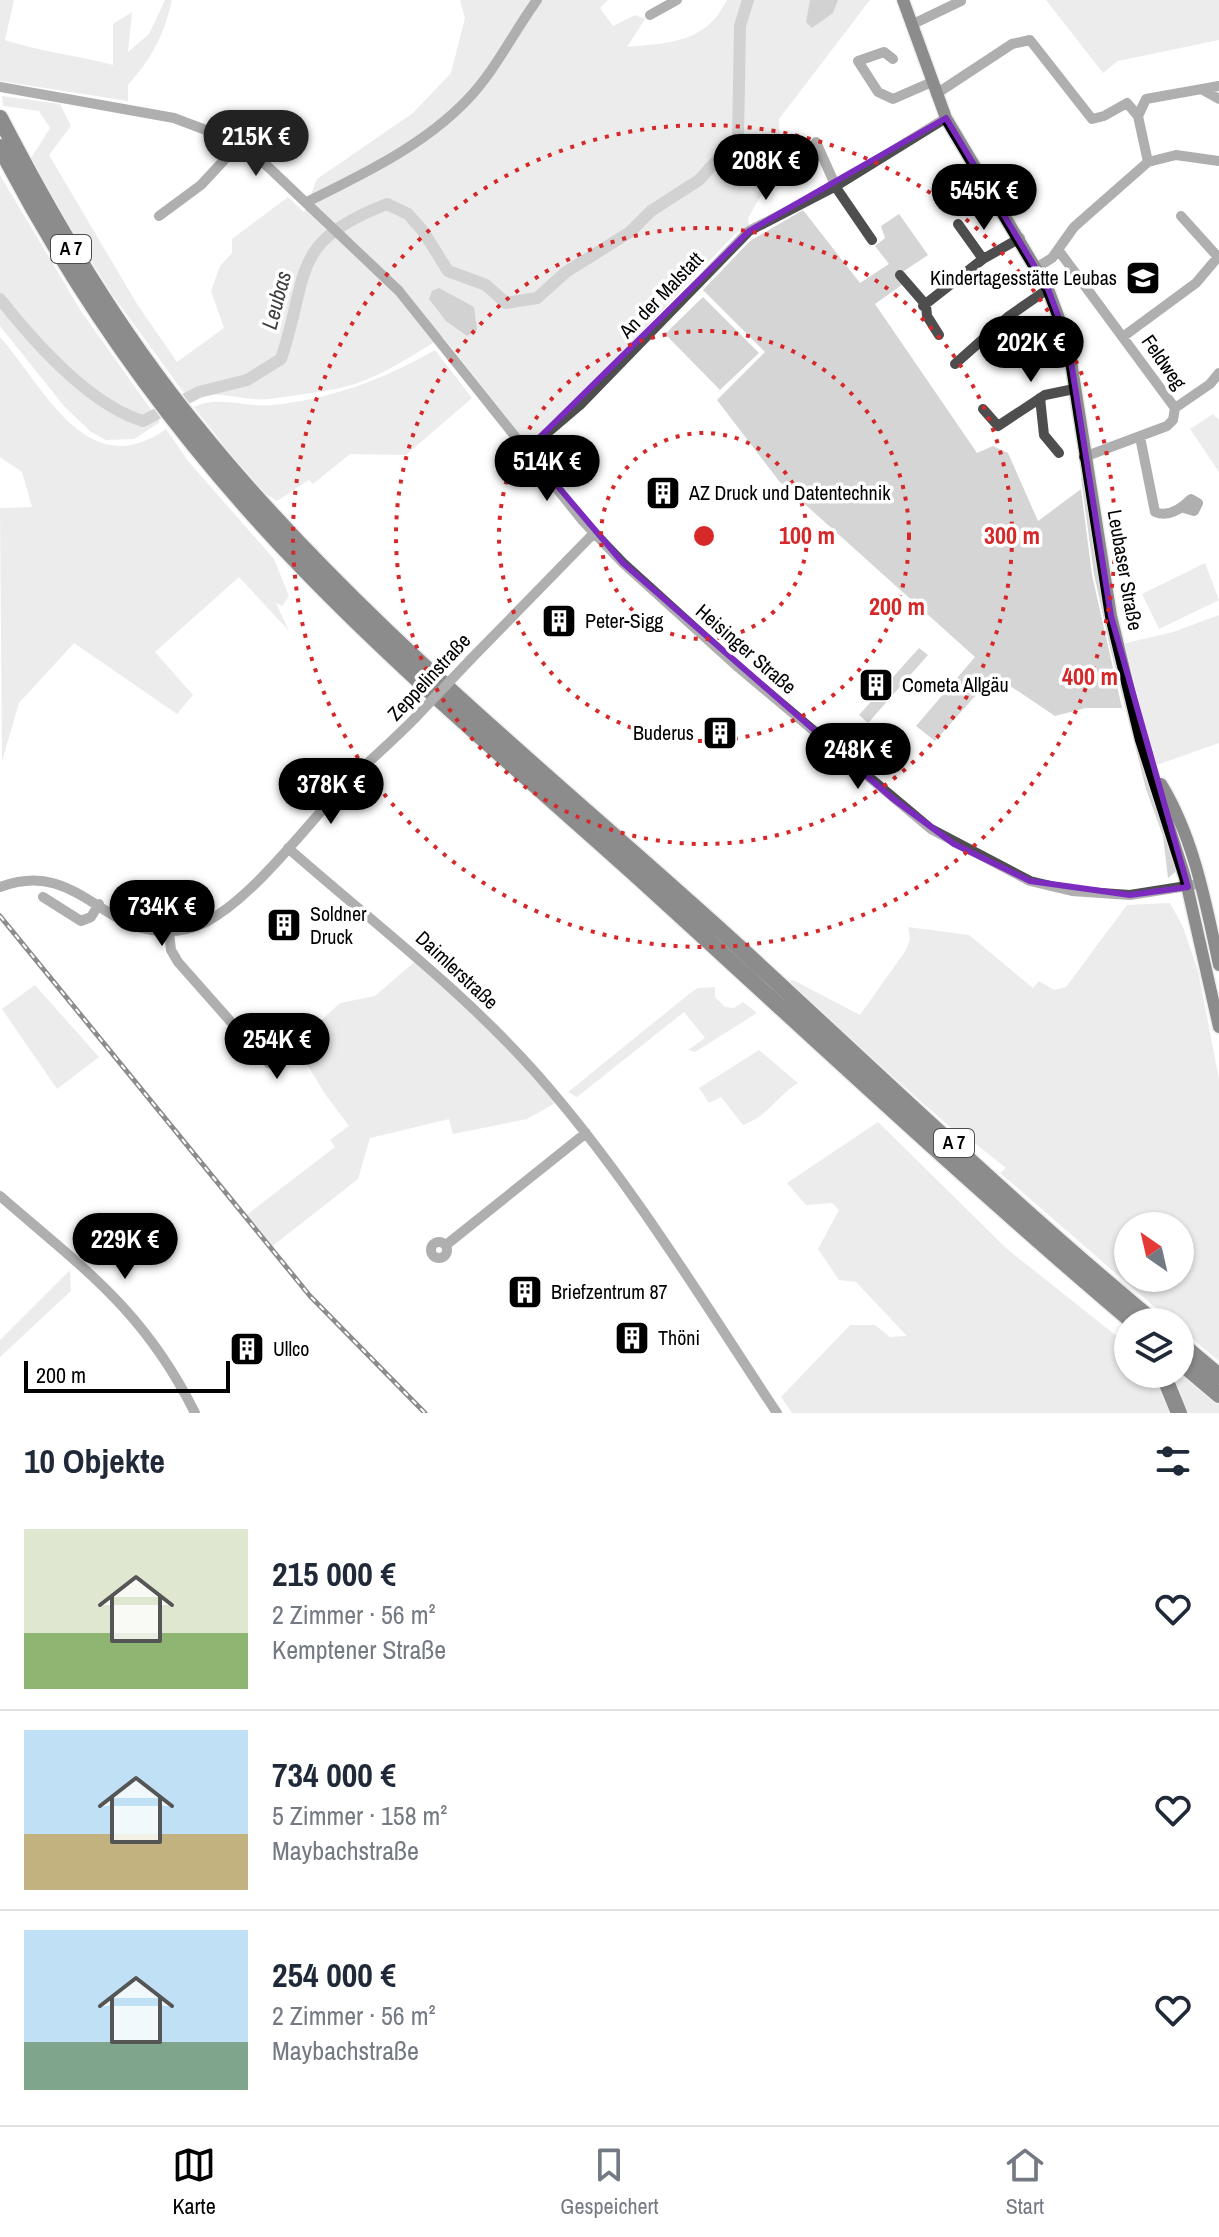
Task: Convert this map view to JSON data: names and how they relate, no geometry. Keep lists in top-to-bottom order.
{
  "streets": {
    "highway": ["A 7"],
    "main road": ["Leubaser Straße"],
    "street": [
      "An der Malstatt",
      "Feldweg",
      "Heisinger Straße",
      "Zeppelinstraße",
      "Daimlerstraße"
    ]
  },
  "crossings": [
    ["An der Malstatt", "Leubaser Straße"],
    ["An der Malstatt", "Heisinger Straße"],
    ["Feldweg", "Leubaser Straße"],
    ["Leubaser Straße", "Heisinger Straße"],
    ["Heisinger Straße", "Zeppelinstraße"],
    ["Zeppelinstraße", "Daimlerstraße"]
  ],
  "water": ["Leubas"],
  "places": {
    "school or university": ["Kindertagesstätte Leubas"],
    "building": [
      "AZ Druck und Datentechnik",
      "Peter-Sigg",
      "Cometa Allgäu",
      "Buderus",
      "Soldner Druck",
      "Briefzentrum 87",
      "Thöni",
      "Ullco"
    ]
  },
  "scale_bar": "200 m",
  "north": "top left",
  "page": {
    "price": [
      "215K €",
      "208K €",
      "545K €",
      "202K €",
      "514K €",
      "248K €",
      "378K €",
      "734K €",
      "254K €",
      "229K €"
    ],
    "scale": "200 m",
    "heading": "10 Objekte",
    "list": [
      {
        "name": "215 000 €",
        "note": "2 Zimmer · 56 m² · Kemptener Straße"
      },
      {
        "name": "734 000 €",
        "note": "5 Zimmer · 158 m² · Maybachstraße"
      },
      {
        "name": "254 000 €",
        "note": "2 Zimmer · 56 m² · Maybachstraße"
      }
    ],
    "tabs": ["Karte", "Gespeichert", "Start"]
  },
  "rings": [
    "100 m",
    "300 m",
    "200 m",
    "400 m"
  ]
}
